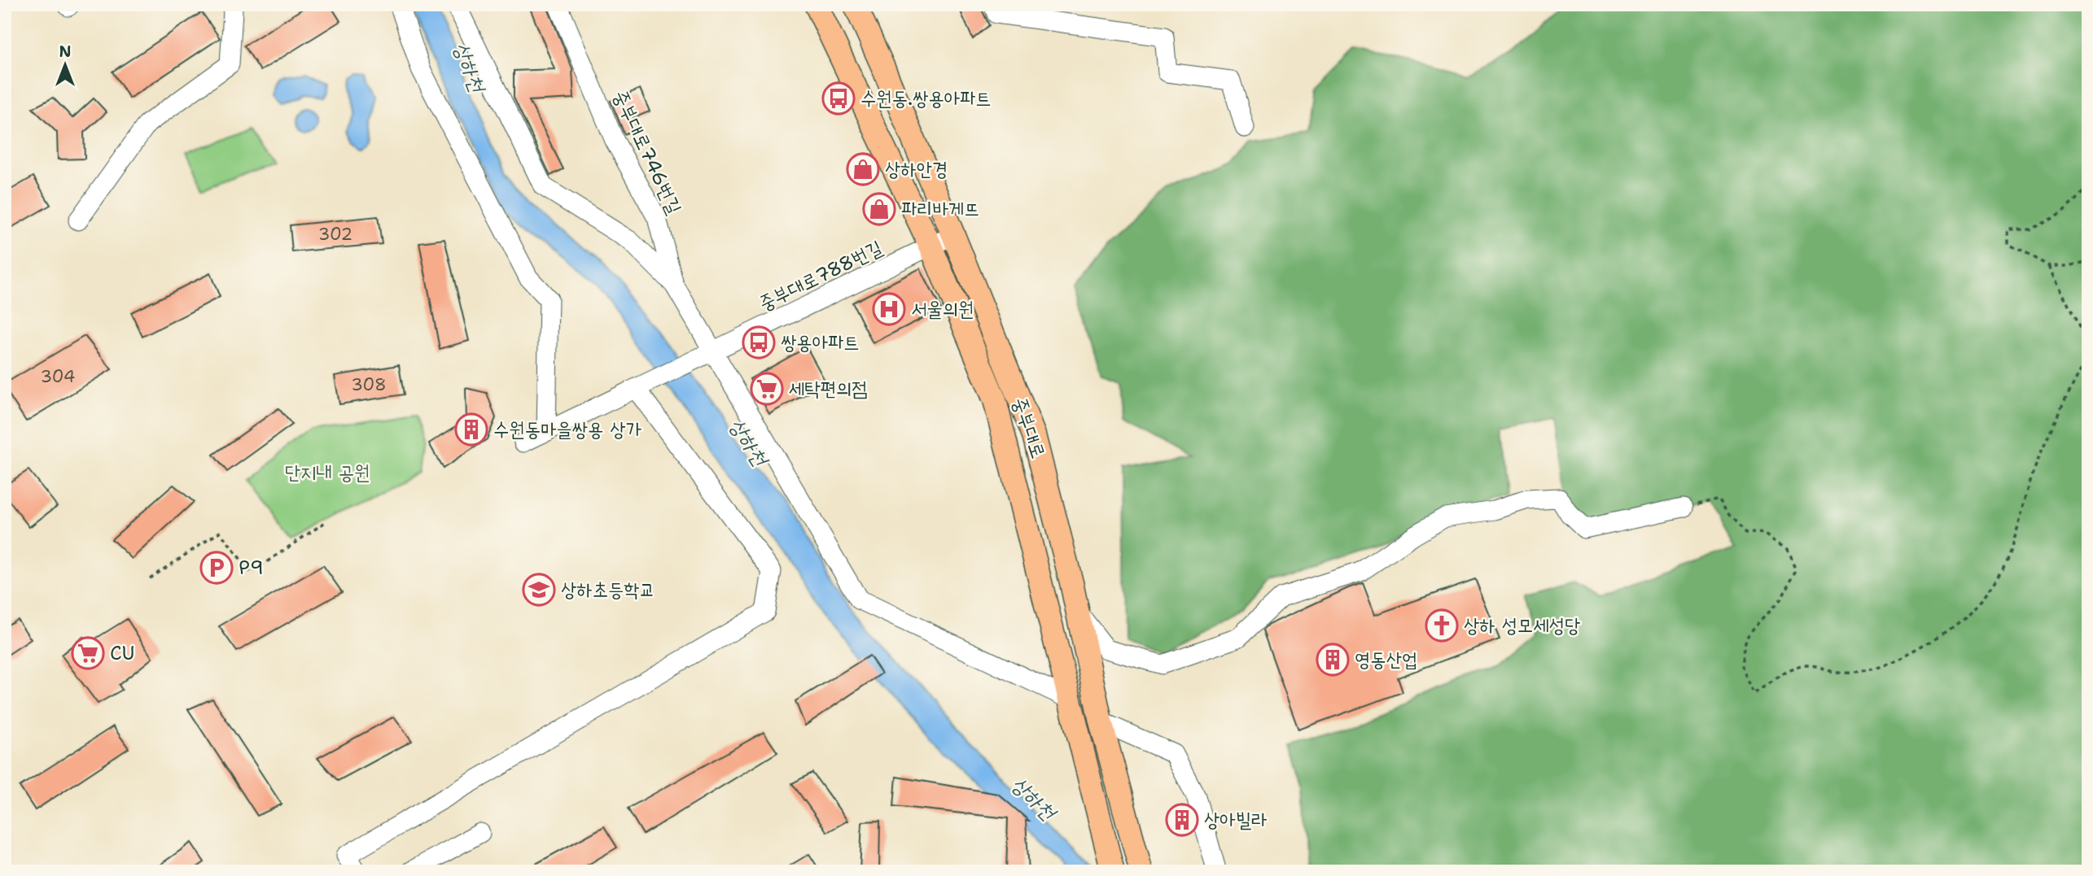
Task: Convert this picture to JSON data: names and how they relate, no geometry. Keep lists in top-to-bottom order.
{
  "streets": {
    "main road": ["중부대로"],
    "street": ["중부대로746번길", "중부대로788번길"]
  },
  "crossings": [
    ["중부대로746번길", "중부대로788번길"],
    ["중부대로788번길", "중부대로"]
  ],
  "water": ["상하천"],
  "parks": ["단지내 공원"],
  "places": {
    "bus stop": ["수원동.쌍용아파트", "쌍용아파트"],
    "shop": ["상하안경", "파리바게뜨"],
    "hospital": ["서울의원"],
    "supermarket": ["세탁편의점", "CU"],
    "building": ["수원동마을쌍용 상가", "영동산업", "상아빌라"],
    "parking": ["P9"],
    "school or university": ["상하초등학교"],
    "church": ["상하 성모세성당"]
  },
  "house_numbers": ["302", "304", "308"],
  "north": "top"
}
